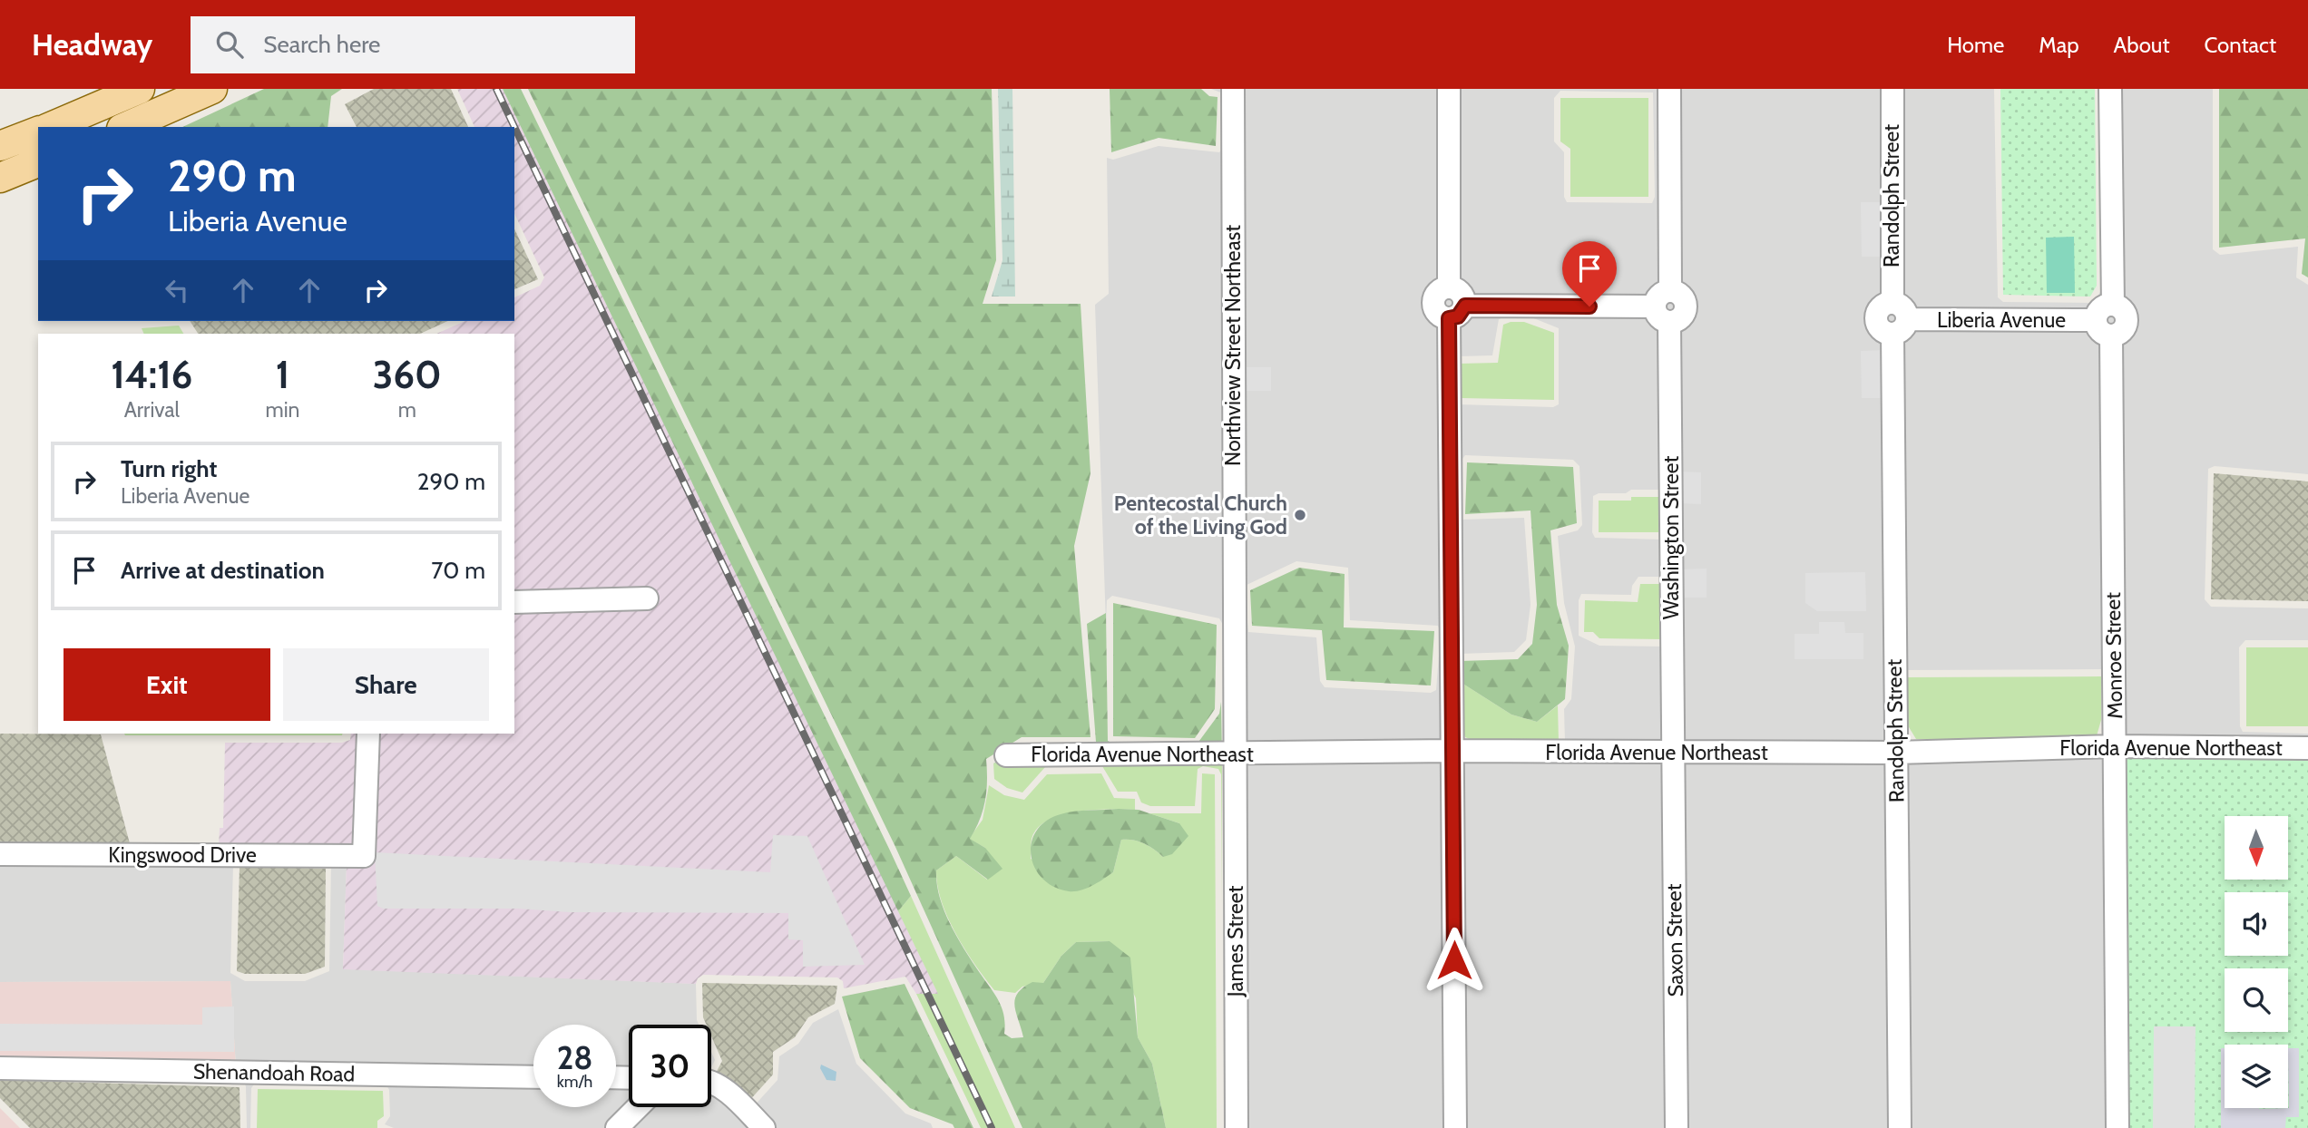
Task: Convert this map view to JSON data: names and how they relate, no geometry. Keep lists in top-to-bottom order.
{
  "streets": {
    "street": [
      "Randolph Street",
      "Liberia Avenue",
      "Northview Street Northeast",
      "Washington Street",
      "Monroe Street",
      "Florida Avenue Northeast",
      "Kingswood Drive",
      "Saxon Street",
      "James Street",
      "Shenandoah Road"
    ]
  },
  "crossings": [
    ["Randolph Street", "Liberia Avenue"],
    ["Randolph Street", "Florida Avenue Northeast"],
    ["Liberia Avenue", "Monroe Street"],
    ["Northview Street Northeast", "Florida Avenue Northeast"],
    ["Northview Street Northeast", "James Street"],
    ["Washington Street", "Florida Avenue Northeast"],
    ["Washington Street", "Saxon Street"],
    ["Monroe Street", "Florida Avenue Northeast"],
    ["Florida Avenue Northeast", "Saxon Street"],
    ["Florida Avenue Northeast", "James Street"]
  ],
  "places": ["Pentecostal Church of the Living God"],
  "north": "bottom",
  "page": {
    "header": "Headway",
    "search": "Search here",
    "nav": [
      "Home",
      "Map",
      "About",
      "Contact"
    ],
    "turn": ["290 m", "Liberia Avenue"],
    "eta": [
      "14:16",
      "Arrival",
      "1",
      "min",
      "360",
      "m"
    ],
    "list": [
      {
        "name": "Turn right",
        "note": "Liberia Avenue",
        "value": "290 m"
      },
      {
        "name": "Arrive at destination",
        "value": "70 m"
      }
    ],
    "buttons": ["Exit", "Share"],
    "speed": "28 km/h",
    "limit": "30"
  }
}
